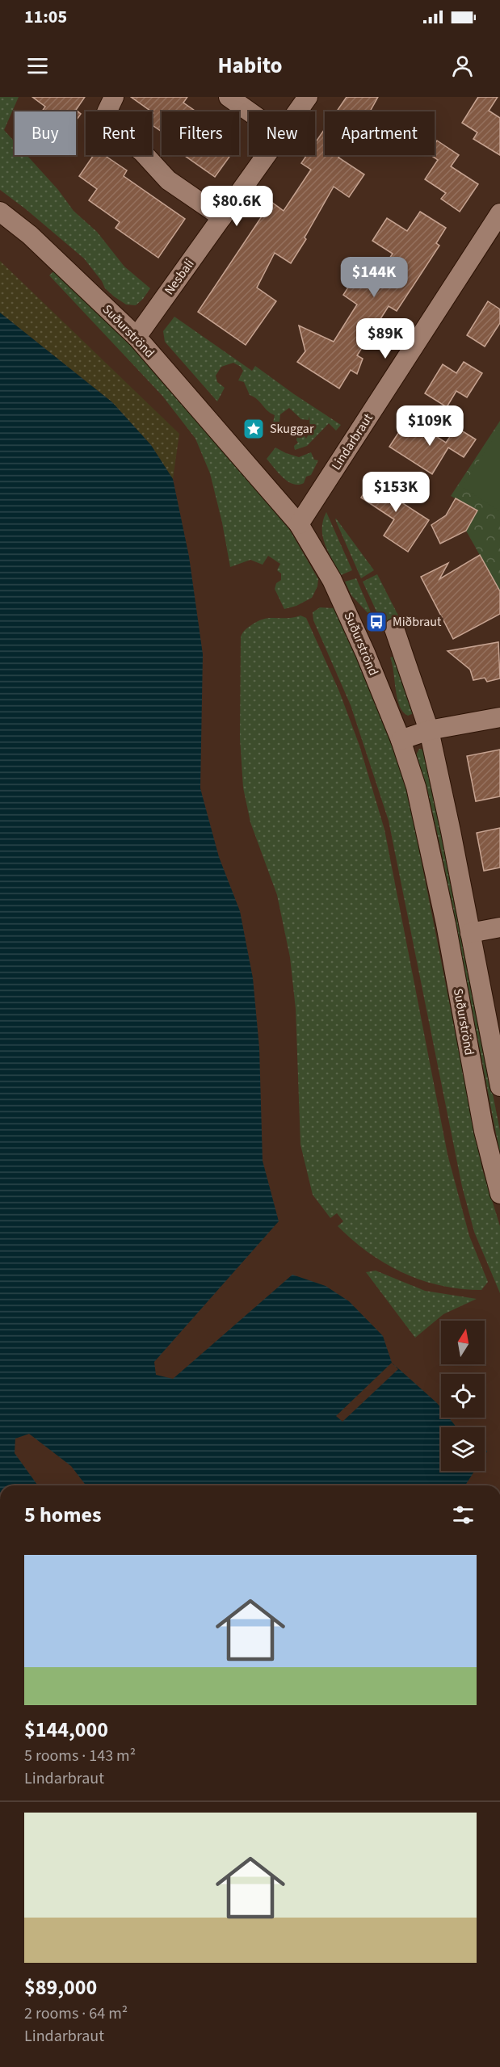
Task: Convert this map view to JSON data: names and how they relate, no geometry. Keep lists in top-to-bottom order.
{
  "streets": {
    "street": ["Nesbali", "Suðurströnd", "Lindarbraut"]
  },
  "crossings": [
    ["Nesbali", "Suðurströnd"],
    ["Suðurströnd", "Lindarbraut"]
  ],
  "places": {
    "place": ["Skuggar"],
    "bus stop": ["Miðbraut"]
  },
  "north": "top",
  "page": {
    "status": "11:05",
    "header": "Habito",
    "chip": [
      "Buy",
      "Rent",
      "Filters",
      "New",
      "Apartment"
    ],
    "price": [
      "$80.6K",
      "$144K",
      "$89K",
      "$109K",
      "$153K"
    ],
    "heading": "5 homes",
    "list": [
      {
        "name": "$144,000",
        "note": "5 rooms · 143 m² · Lindarbraut"
      },
      {
        "name": "$89,000",
        "note": "2 rooms · 64 m² · Lindarbraut"
      }
    ]
  }
}
